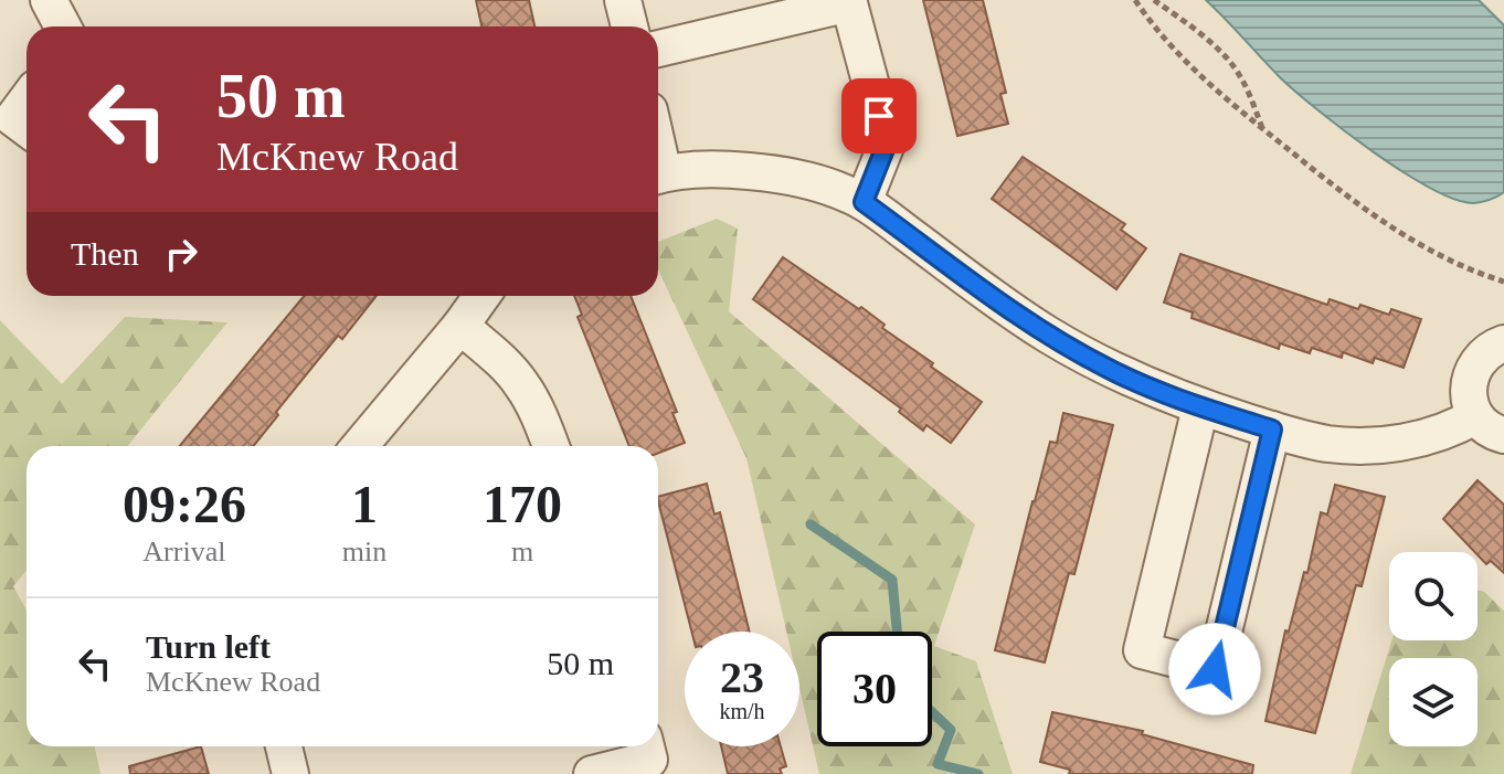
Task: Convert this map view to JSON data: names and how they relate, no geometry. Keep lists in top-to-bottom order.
{
  "page": {
    "turn": ["50 m", "McKnew Road"],
    "then": "Then",
    "eta": [
      "09:26",
      "Arrival",
      "1",
      "min",
      "170",
      "m"
    ],
    "list": [
      {
        "name": "Turn left",
        "note": "McKnew Road",
        "value": "50 m"
      }
    ],
    "speed": "23 km/h",
    "limit": "30"
  }
}
